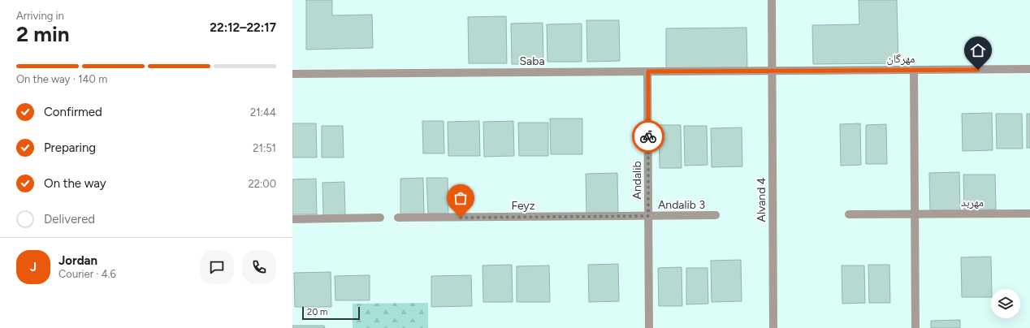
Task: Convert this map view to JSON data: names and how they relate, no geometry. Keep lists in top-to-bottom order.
{
  "streets": {
    "street": [
      "مهرگان",
      "Saba",
      "Andalib",
      "Alvand 4",
      "مهربد",
      "Andalib 3",
      "Feyz"
    ]
  },
  "crossings": [
    ["مهرگان", "Saba"],
    ["مهرگان", "Alvand 4"],
    ["Saba", "Andalib"],
    ["Saba", "Alvand 4"],
    ["Andalib", "Andalib 3"],
    ["Andalib", "Feyz"],
    ["Andalib 3", "Feyz"]
  ],
  "scale_bar": "20 m",
  "page": {
    "heading": ["2 min", "Arriving in", "22:12–22:17"],
    "panel": ["Jordan", "Courier · 4.6"],
    "bar": "On the way · 140 m",
    "list": [
      ["Confirmed", "21:44"],
      ["Preparing", "21:51"],
      ["On the way", "22:00"],
      "Delivered"
    ],
    "round": "J",
    "scale": "20 m"
  }
}
